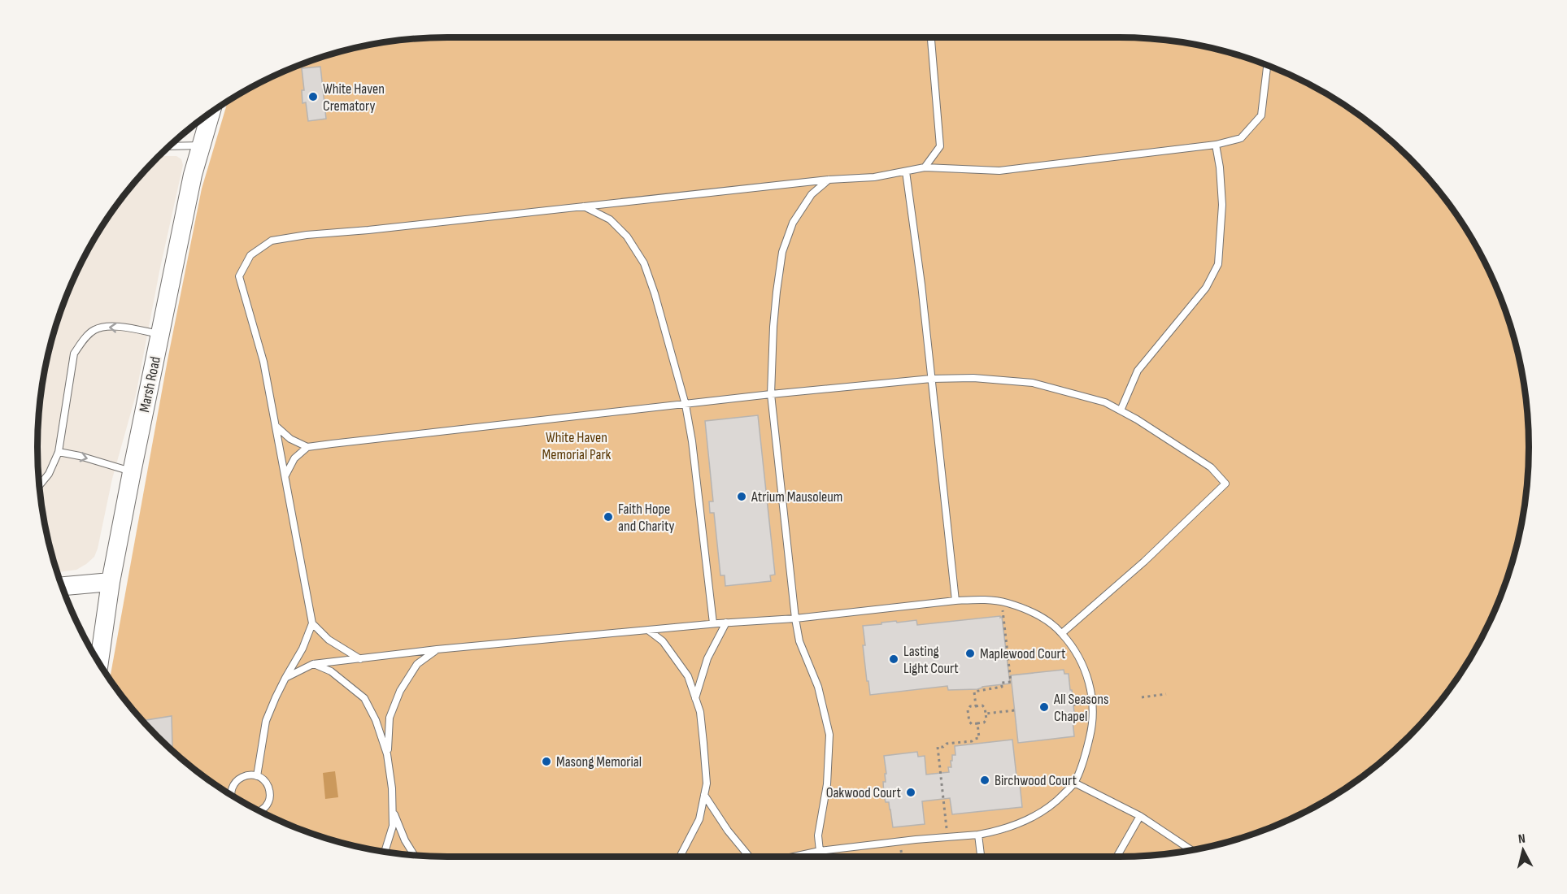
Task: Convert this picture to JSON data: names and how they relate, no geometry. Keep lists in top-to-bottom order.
{
  "streets": {
    "street": ["Marsh Road"]
  },
  "parks": ["White Haven Memorial Park"],
  "places": [
    "White Haven Crematory",
    "Atrium Mausoleum",
    "Faith Hope and Charity",
    "Maplewood Court",
    "Lasting Light Court",
    "All Seasons Chapel",
    "Masong Memorial",
    "Birchwood Court",
    "Oakwood Court"
  ],
  "north": "top"
}
